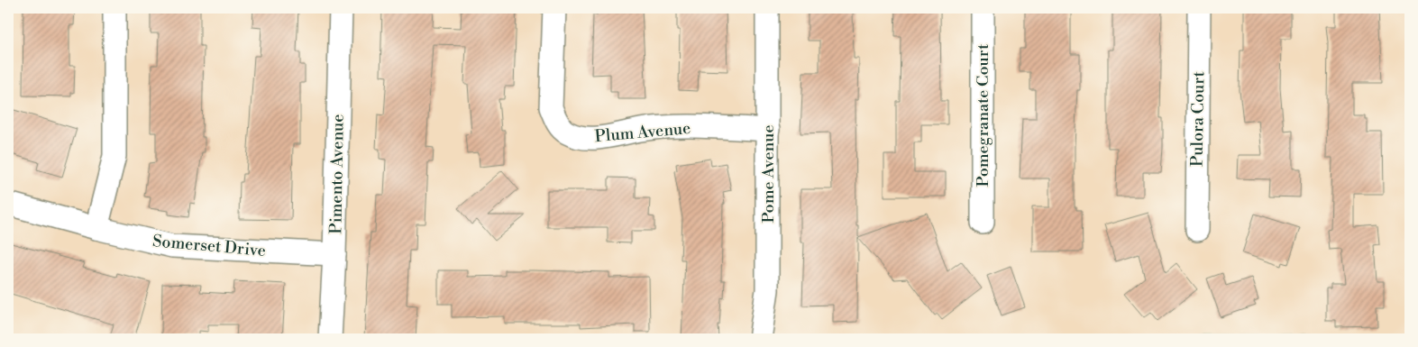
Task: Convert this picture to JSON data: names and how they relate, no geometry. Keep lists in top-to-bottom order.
{
  "streets": {
    "street": [
      "Pomegranate Court",
      "Pulora Court",
      "Plum Avenue",
      "Pimento Avenue",
      "Pome Avenue",
      "Somerset Drive"
    ]
  },
  "crossings": [
    ["Plum Avenue", "Pome Avenue"],
    ["Pimento Avenue", "Somerset Drive"]
  ]
}
